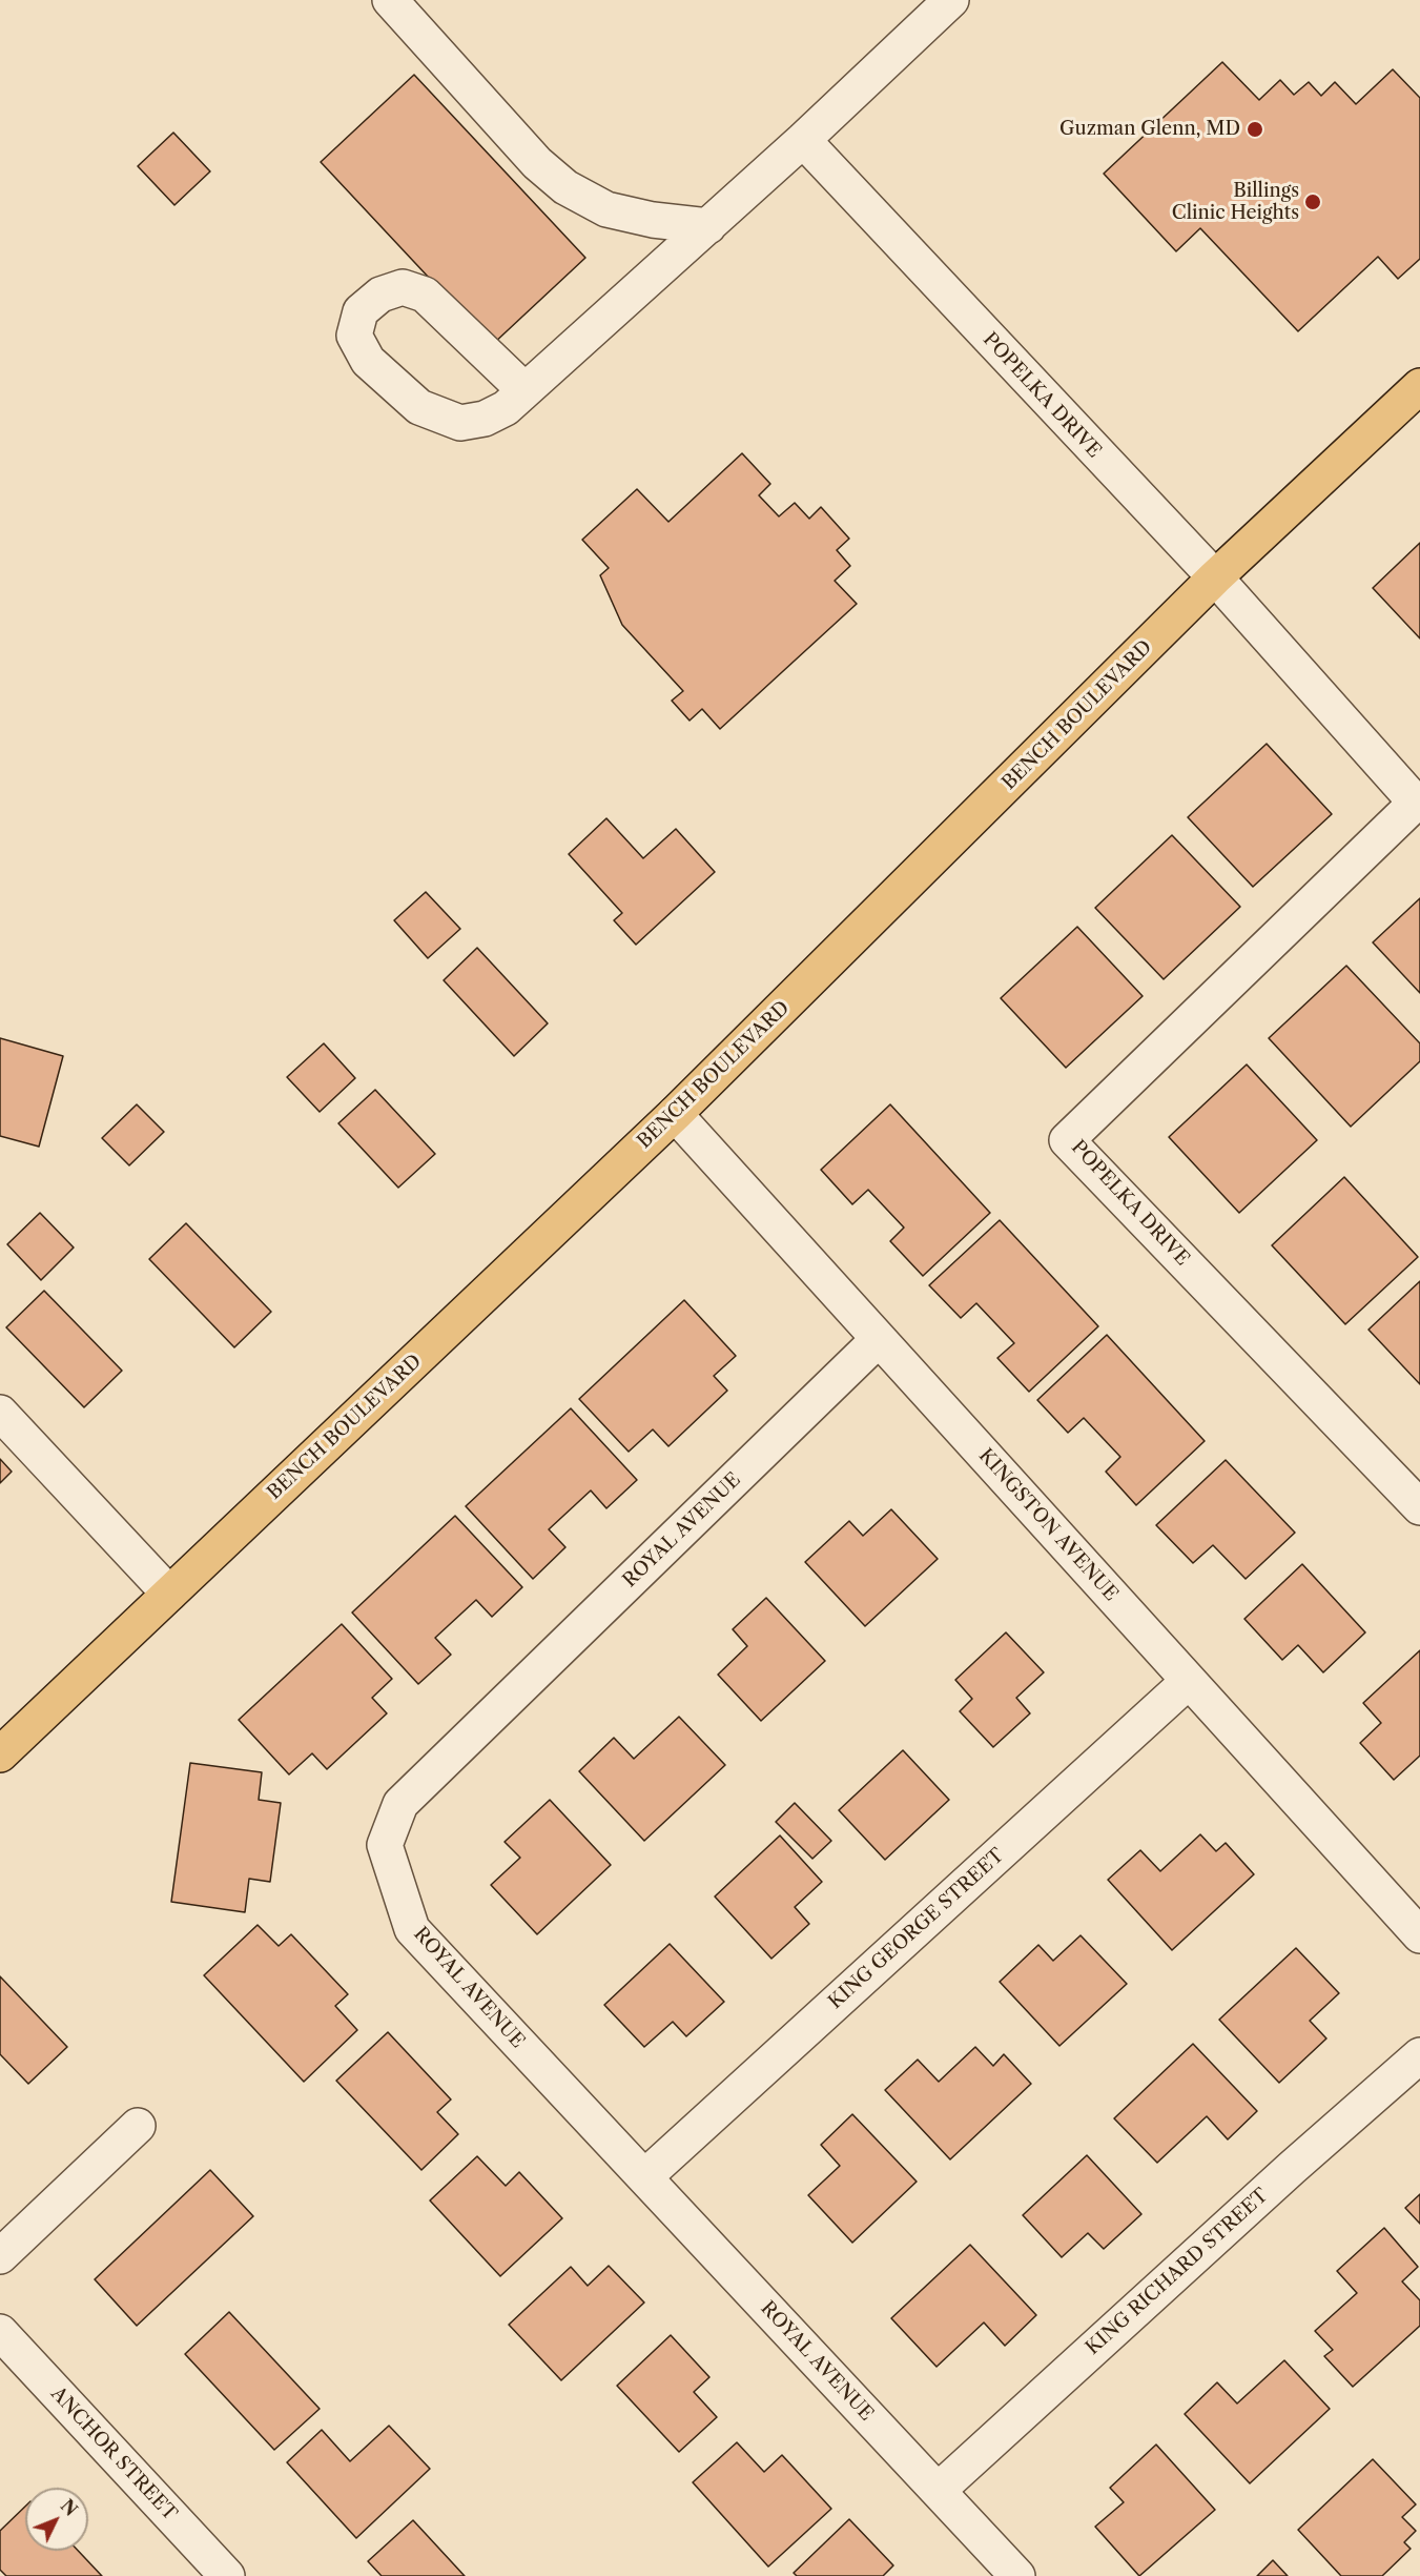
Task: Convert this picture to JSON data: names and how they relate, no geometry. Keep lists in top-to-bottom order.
{
  "streets": {
    "main road": ["BENCH BOULEVARD"],
    "street": [
      "POPELKA DRIVE",
      "KINGSTON AVENUE",
      "ROYAL AVENUE",
      "KING GEORGE STREET",
      "KING RICHARD STREET",
      "ANCHOR STREET"
    ]
  },
  "crossings": [
    ["POPELKA DRIVE", "BENCH BOULEVARD"],
    ["BENCH BOULEVARD", "KINGSTON AVENUE"],
    ["KINGSTON AVENUE", "ROYAL AVENUE"],
    ["KINGSTON AVENUE", "KING GEORGE STREET"],
    ["ROYAL AVENUE", "KING GEORGE STREET"],
    ["ROYAL AVENUE", "KING RICHARD STREET"]
  ],
  "places": ["Guzman Glenn, MD", "Billings Clinic Heights"],
  "north": "top right"
}
